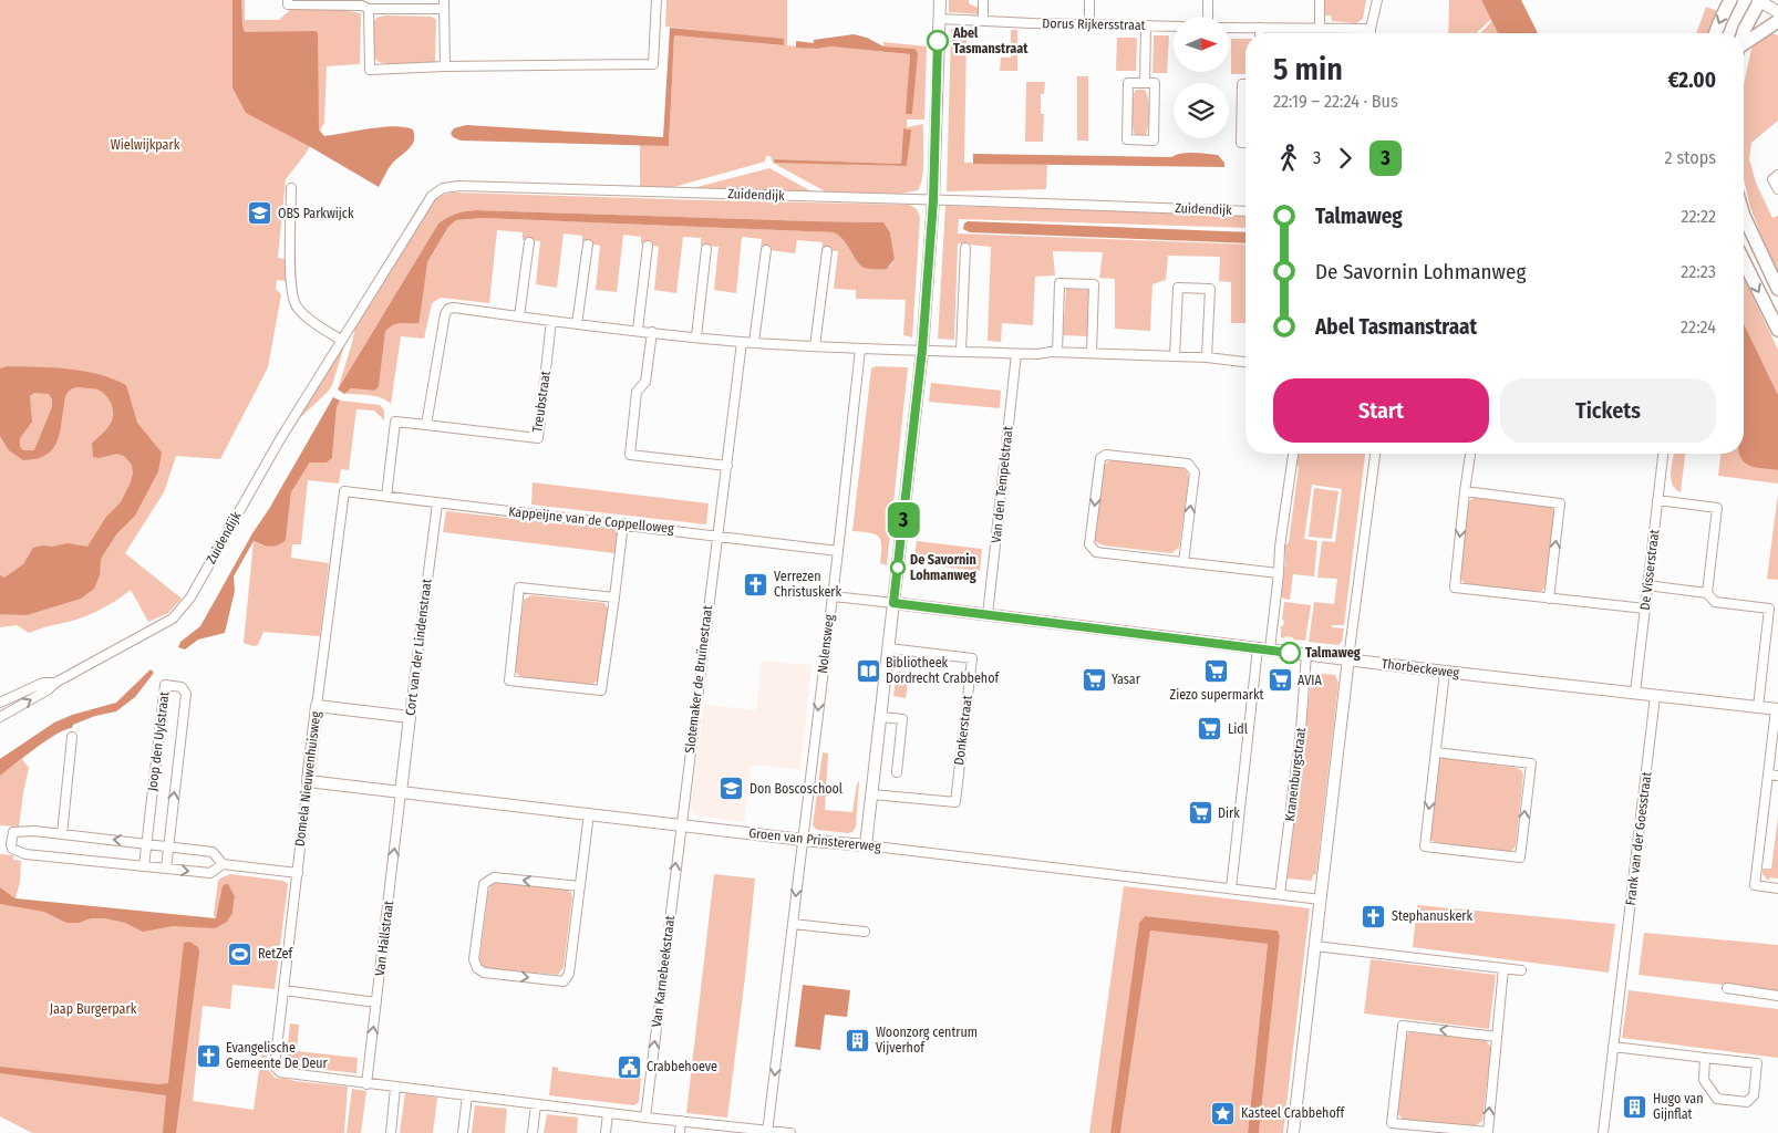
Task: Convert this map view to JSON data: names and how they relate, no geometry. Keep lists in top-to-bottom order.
{
  "streets": {
    "street": [
      "Dorus Rijkersstraat",
      "Zuidendijk",
      "Treubstraat",
      "Van den Tempelstraat",
      "Kappeijne van de Coppelloweg",
      "De Visserstraat",
      "Nolensweg",
      "Cort van der Lindenstraat",
      "Thorbeckeweg",
      "Slotemaker de Bruïnestraat",
      "Donkerstraat",
      "Joop den Uylstraat",
      "Kranenburgstraat",
      "Domela Nieuwenhuisweg",
      "Frank van der Goesstraat",
      "Groen van Prinstererweg",
      "Van Hallstraat",
      "Van Karnebeekstraat"
    ]
  },
  "crossings": [
    ["Van den Tempelstraat", "Thorbeckeweg"],
    ["Kappeijne van de Coppelloweg", "Nolensweg"],
    ["Kappeijne van de Coppelloweg", "Cort van der Lindenstraat"],
    ["Kappeijne van de Coppelloweg", "Slotemaker de Bruïnestraat"],
    ["Kappeijne van de Coppelloweg", "Domela Nieuwenhuisweg"],
    ["De Visserstraat", "Thorbeckeweg"],
    ["Nolensweg", "Thorbeckeweg"],
    ["Nolensweg", "Groen van Prinstererweg"],
    ["Cort van der Lindenstraat", "Groen van Prinstererweg"],
    ["Cort van der Lindenstraat", "Van Hallstraat"],
    ["Thorbeckeweg", "Kranenburgstraat"],
    ["Thorbeckeweg", "Frank van der Goesstraat"],
    ["Slotemaker de Bruïnestraat", "Groen van Prinstererweg"],
    ["Slotemaker de Bruïnestraat", "Van Karnebeekstraat"],
    ["Kranenburgstraat", "Groen van Prinstererweg"],
    ["Domela Nieuwenhuisweg", "Groen van Prinstererweg"],
    ["Domela Nieuwenhuisweg", "Van Hallstraat"],
    ["Groen van Prinstererweg", "Van Hallstraat"],
    ["Groen van Prinstererweg", "Van Karnebeekstraat"]
  ],
  "one_way": ["Van Hallstraat", "Van Karnebeekstraat"],
  "parks": ["Wielwijkpark", "Jaap Burgerpark"],
  "places": {
    "other": ["Abel Tasmanstraat", "De Savornin Lohmanweg", "Talmaweg"],
    "school or university": ["OBS Parkwijck", "Don Boscoschool"],
    "church": ["Verrezen Christuskerk", "Stephanuskerk", "Evangelische Gemeente De Deur"],
    "library": ["Bibliotheek Dordrecht Crabbehof"],
    "supermarket": [
      "Ziezo supermarkt",
      "Yasar",
      "AVIA",
      "Lidl",
      "Dirk"
    ],
    "sports": ["RetZef"],
    "building": ["Woonzorg centrum Vijverhof", "Hugo van Gijnflat"],
    "public building": ["Crabbehoeve"],
    "place": ["Kasteel Crabbehoff"]
  },
  "lines": ["bus line 3"],
  "north": "right",
  "page": {
    "on_map": "3",
    "heading": ["5 min", "22:19 – 22:24 · Bus", "€2.00"],
    "legs": ["3", "3", "2 stops"],
    "list": [
      {
        "name": "Talmaweg",
        "value": "22:22"
      },
      {
        "name": "De Savornin Lohmanweg",
        "value": "22:23"
      },
      {
        "name": "Abel Tasmanstraat",
        "value": "22:24"
      }
    ],
    "buttons": ["Start", "Tickets"]
  }
}
